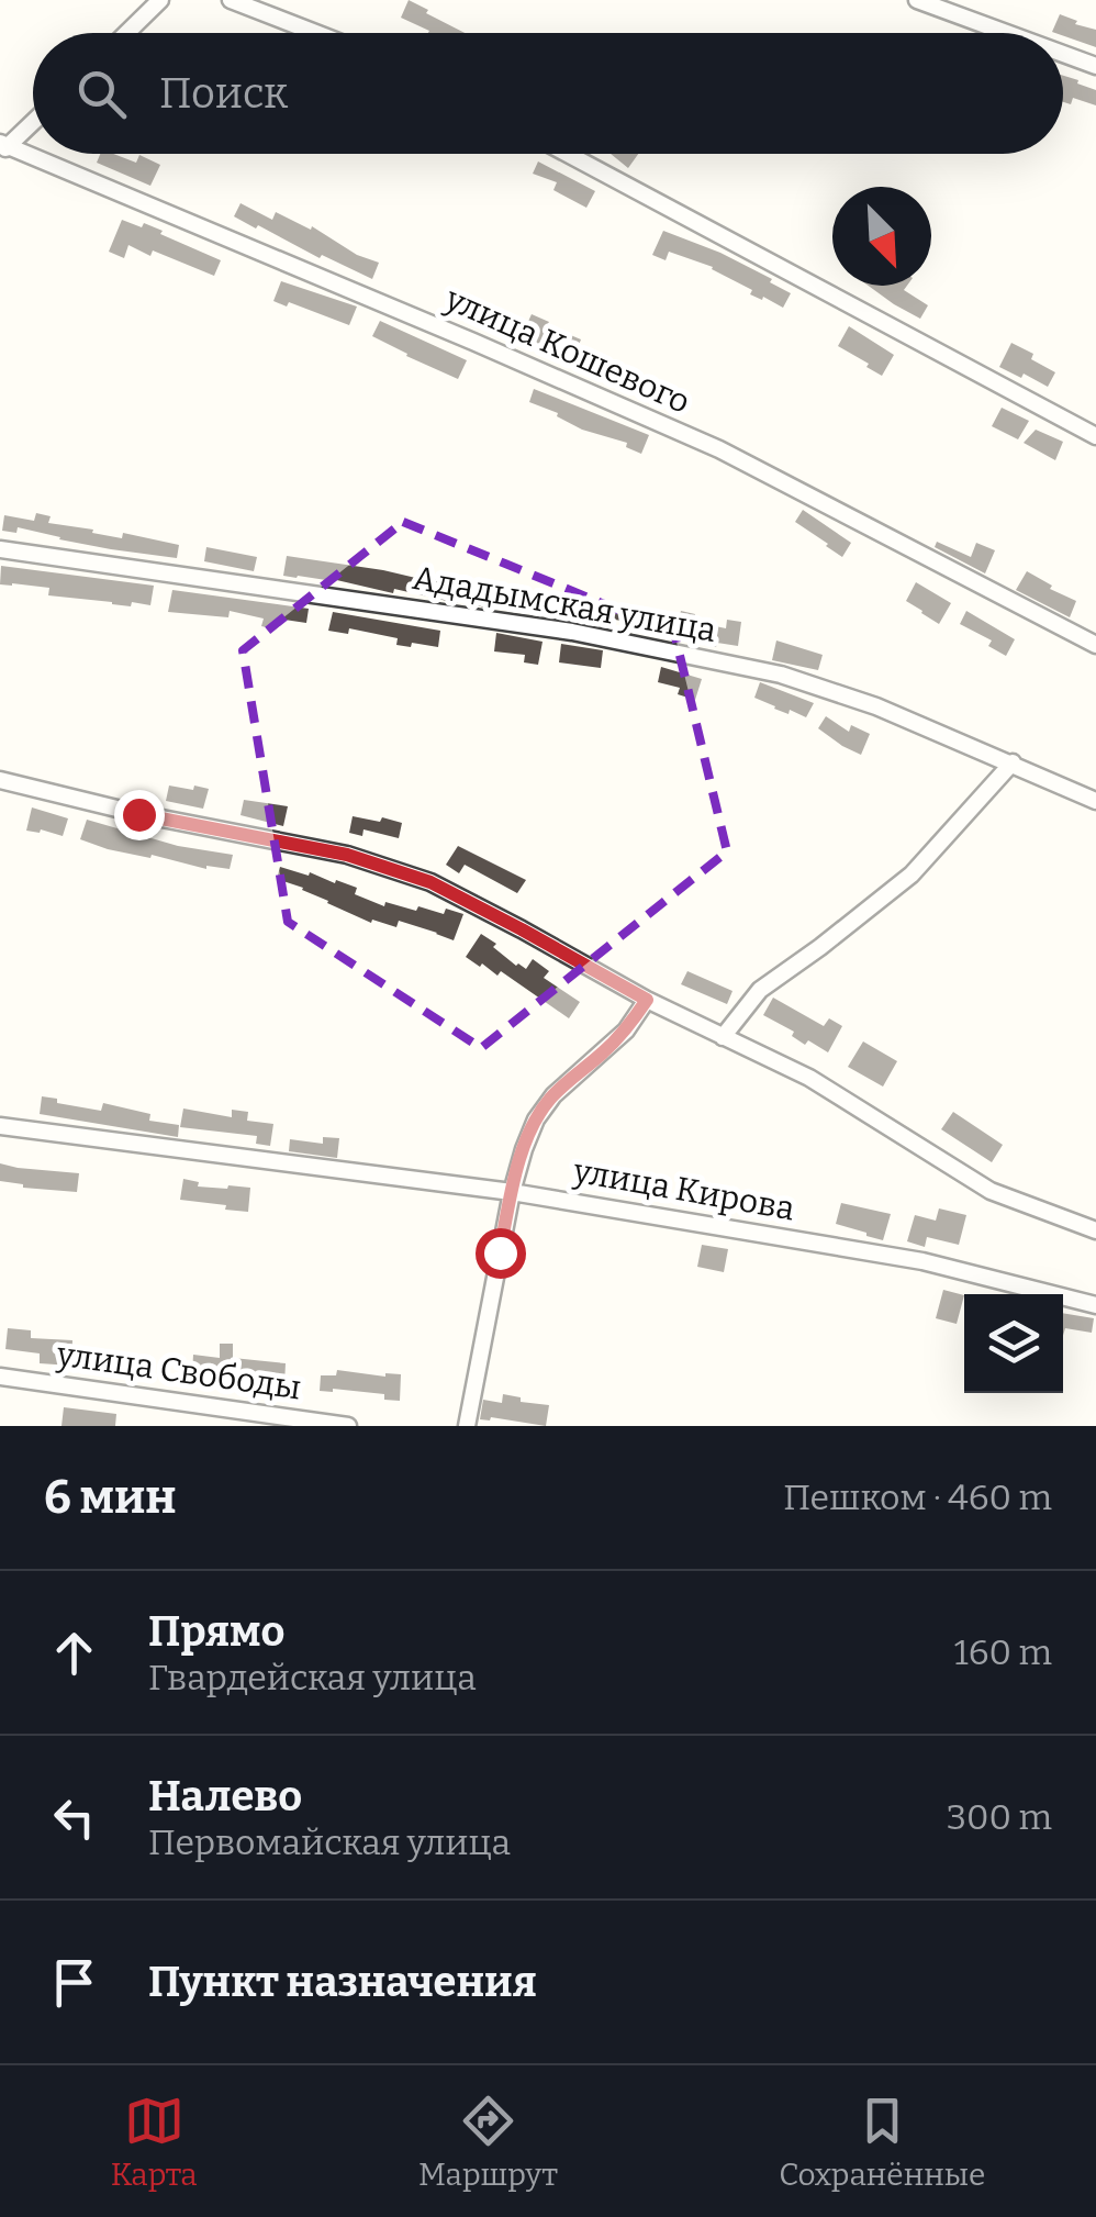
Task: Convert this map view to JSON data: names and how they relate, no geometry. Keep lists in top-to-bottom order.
{
  "streets": {
    "street": [
      "улица Кошевого",
      "Ададымская улица",
      "улица Кирова",
      "улица Свободы"
    ]
  },
  "north": "bottom right",
  "page": {
    "search": "Поиск",
    "heading": ["6 мин", "Пешком · 460 m"],
    "list": [
      ["Прямо", "Гвардейская улица", "160 m"],
      ["Налево", "Первомайская улица", "300 m"],
      "Пункт назначения"
    ],
    "nav": ["Карта", "Маршрут", "Сохранённые"]
  }
}
